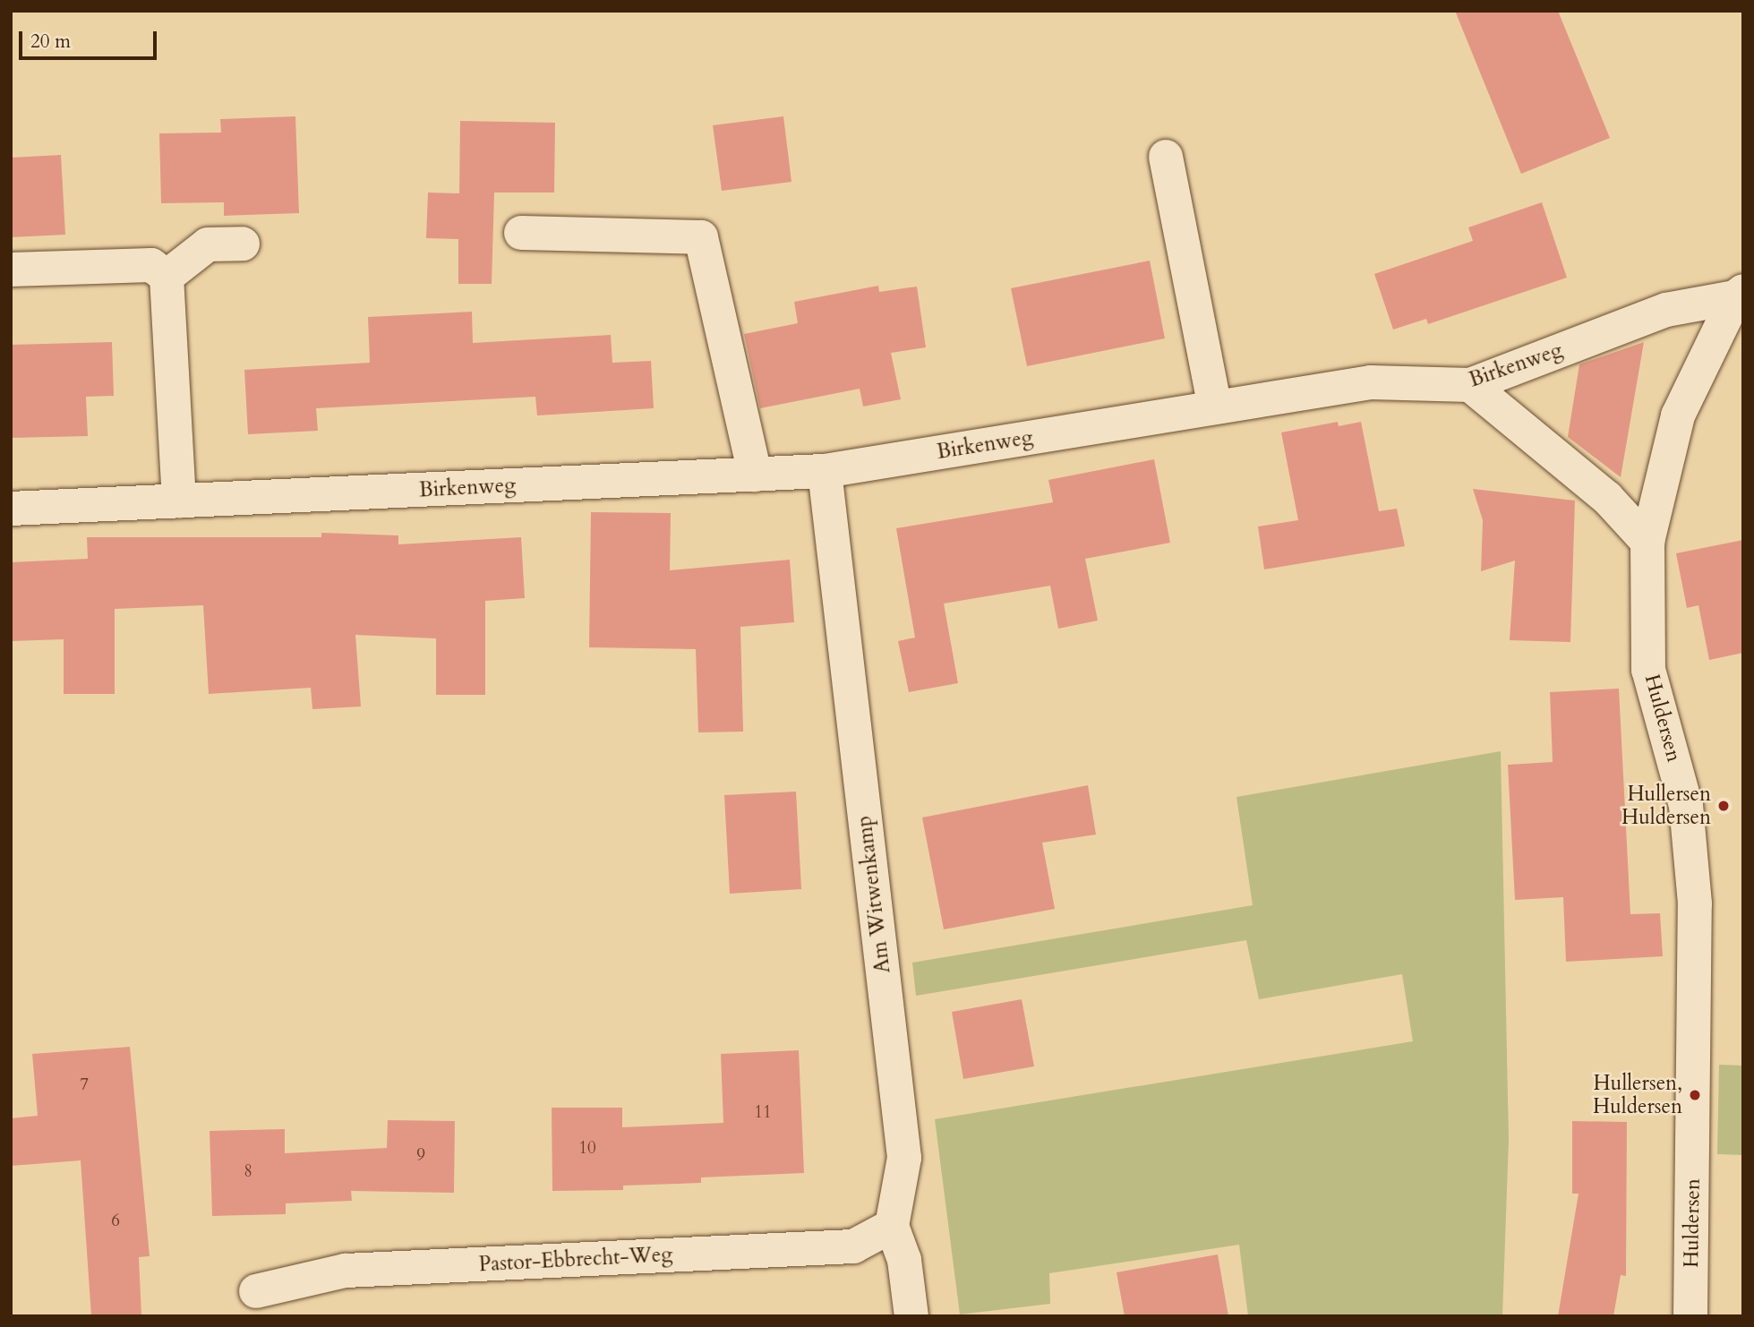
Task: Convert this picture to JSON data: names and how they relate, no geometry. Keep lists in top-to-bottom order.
{
  "streets": {
    "street": [
      "Birkenweg",
      "Huldersen",
      "Am Witwenkamp",
      "Pastor-Ebbrecht-Weg"
    ]
  },
  "crossings": [
    ["Birkenweg", "Huldersen"],
    ["Birkenweg", "Am Witwenkamp"],
    ["Am Witwenkamp", "Pastor-Ebbrecht-Weg"]
  ],
  "places": ["Hullersen Huldersen", "Hullersen, Huldersen"],
  "house_numbers": [
    "7",
    "11",
    "10",
    "9",
    "8",
    "6"
  ],
  "scale_bar": "20 m"
}
